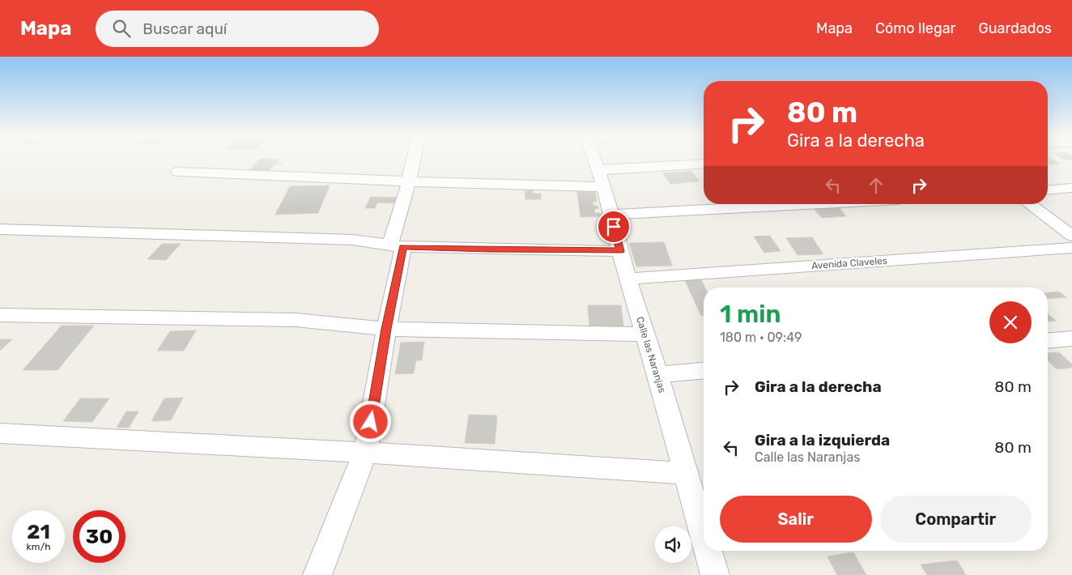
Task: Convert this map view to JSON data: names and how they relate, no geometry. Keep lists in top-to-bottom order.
{
  "streets": {
    "street": ["Avenida Claveles", "Calle las Naranjas"]
  },
  "crossings": [
    ["Avenida Claveles", "Calle las Naranjas"]
  ],
  "page": {
    "header": "Mapa",
    "search": "Buscar aquí",
    "nav": ["Mapa", "Cómo llegar", "Guardados"],
    "turn": ["80 m", "Gira a la derecha"],
    "heading": ["1 min", "180 m · 09:49"],
    "list": [
      {
        "name": "Gira a la derecha",
        "value": "80 m"
      },
      {
        "name": "Gira a la izquierda",
        "note": "Calle las Naranjas",
        "value": "80 m"
      }
    ],
    "buttons": ["Salir", "Compartir"],
    "speed": "21 km/h",
    "limit": "30"
  }
}
